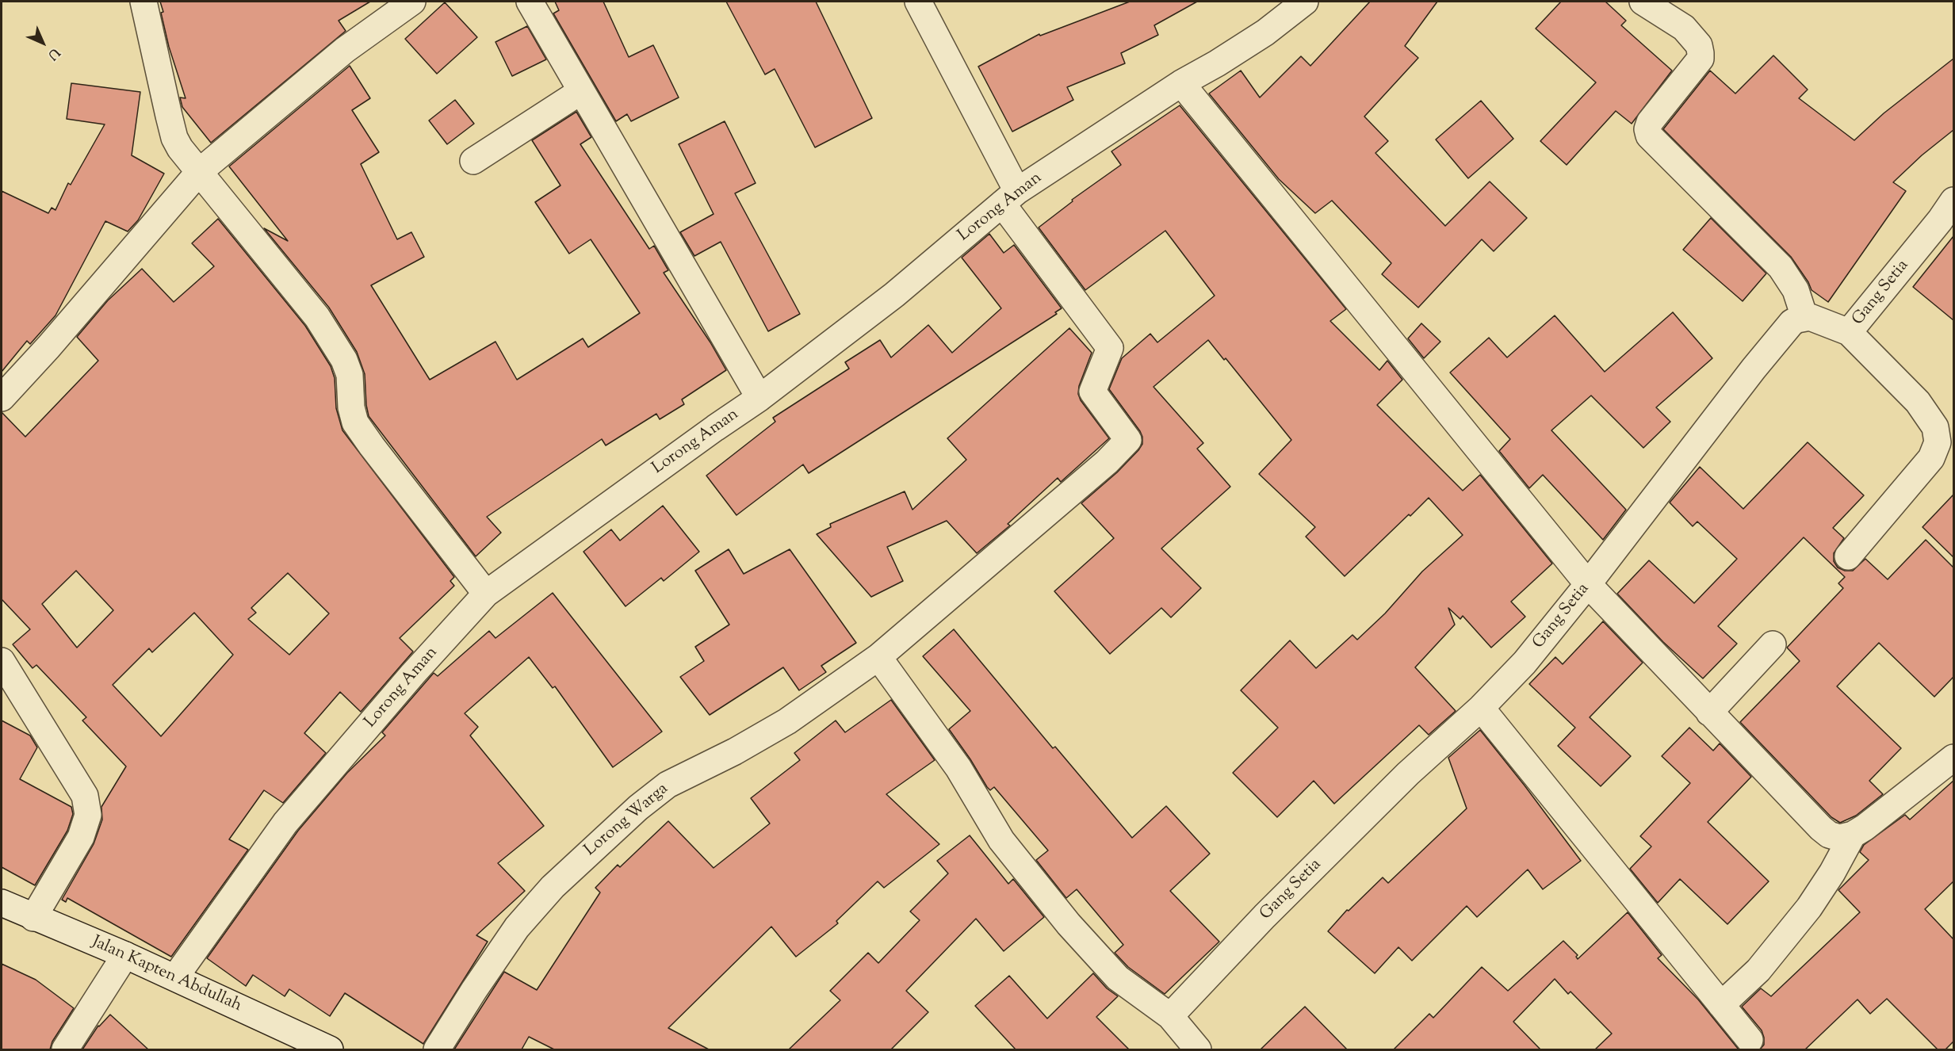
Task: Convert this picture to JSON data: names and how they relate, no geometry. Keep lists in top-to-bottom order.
{
  "streets": {
    "street": [
      "Lorong Aman",
      "Gang Setia",
      "Lorong Warga",
      "Jalan Kapten Abdullah"
    ]
  },
  "crossings": [
    ["Lorong Aman", "Lorong Warga"],
    ["Lorong Aman", "Jalan Kapten Abdullah"]
  ],
  "north": "bottom right"
}
